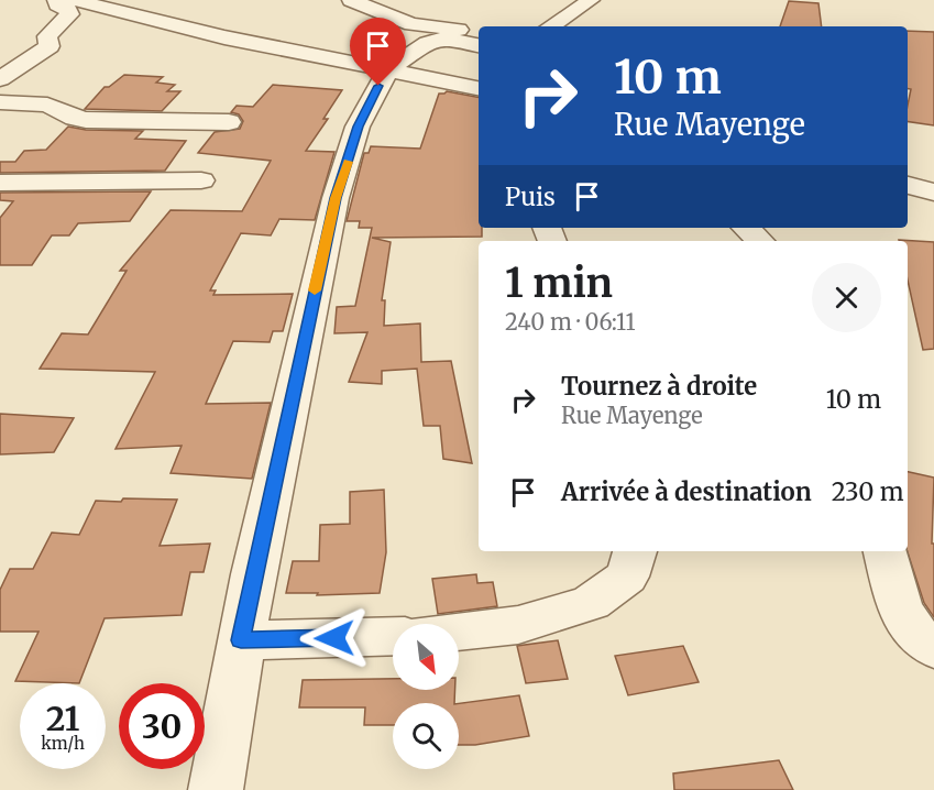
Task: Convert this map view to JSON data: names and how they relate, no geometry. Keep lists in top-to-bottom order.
{
  "north": "bottom right",
  "page": {
    "turn": ["10 m", "Rue Mayenge"],
    "then": "Puis",
    "heading": ["1 min", "240 m · 06:11"],
    "list": [
      {
        "name": "Tournez à droite",
        "note": "Rue Mayenge",
        "value": "10 m"
      },
      {
        "name": "Arrivée à destination",
        "value": "230 m"
      }
    ],
    "speed": "21 km/h",
    "limit": "30"
  }
}
